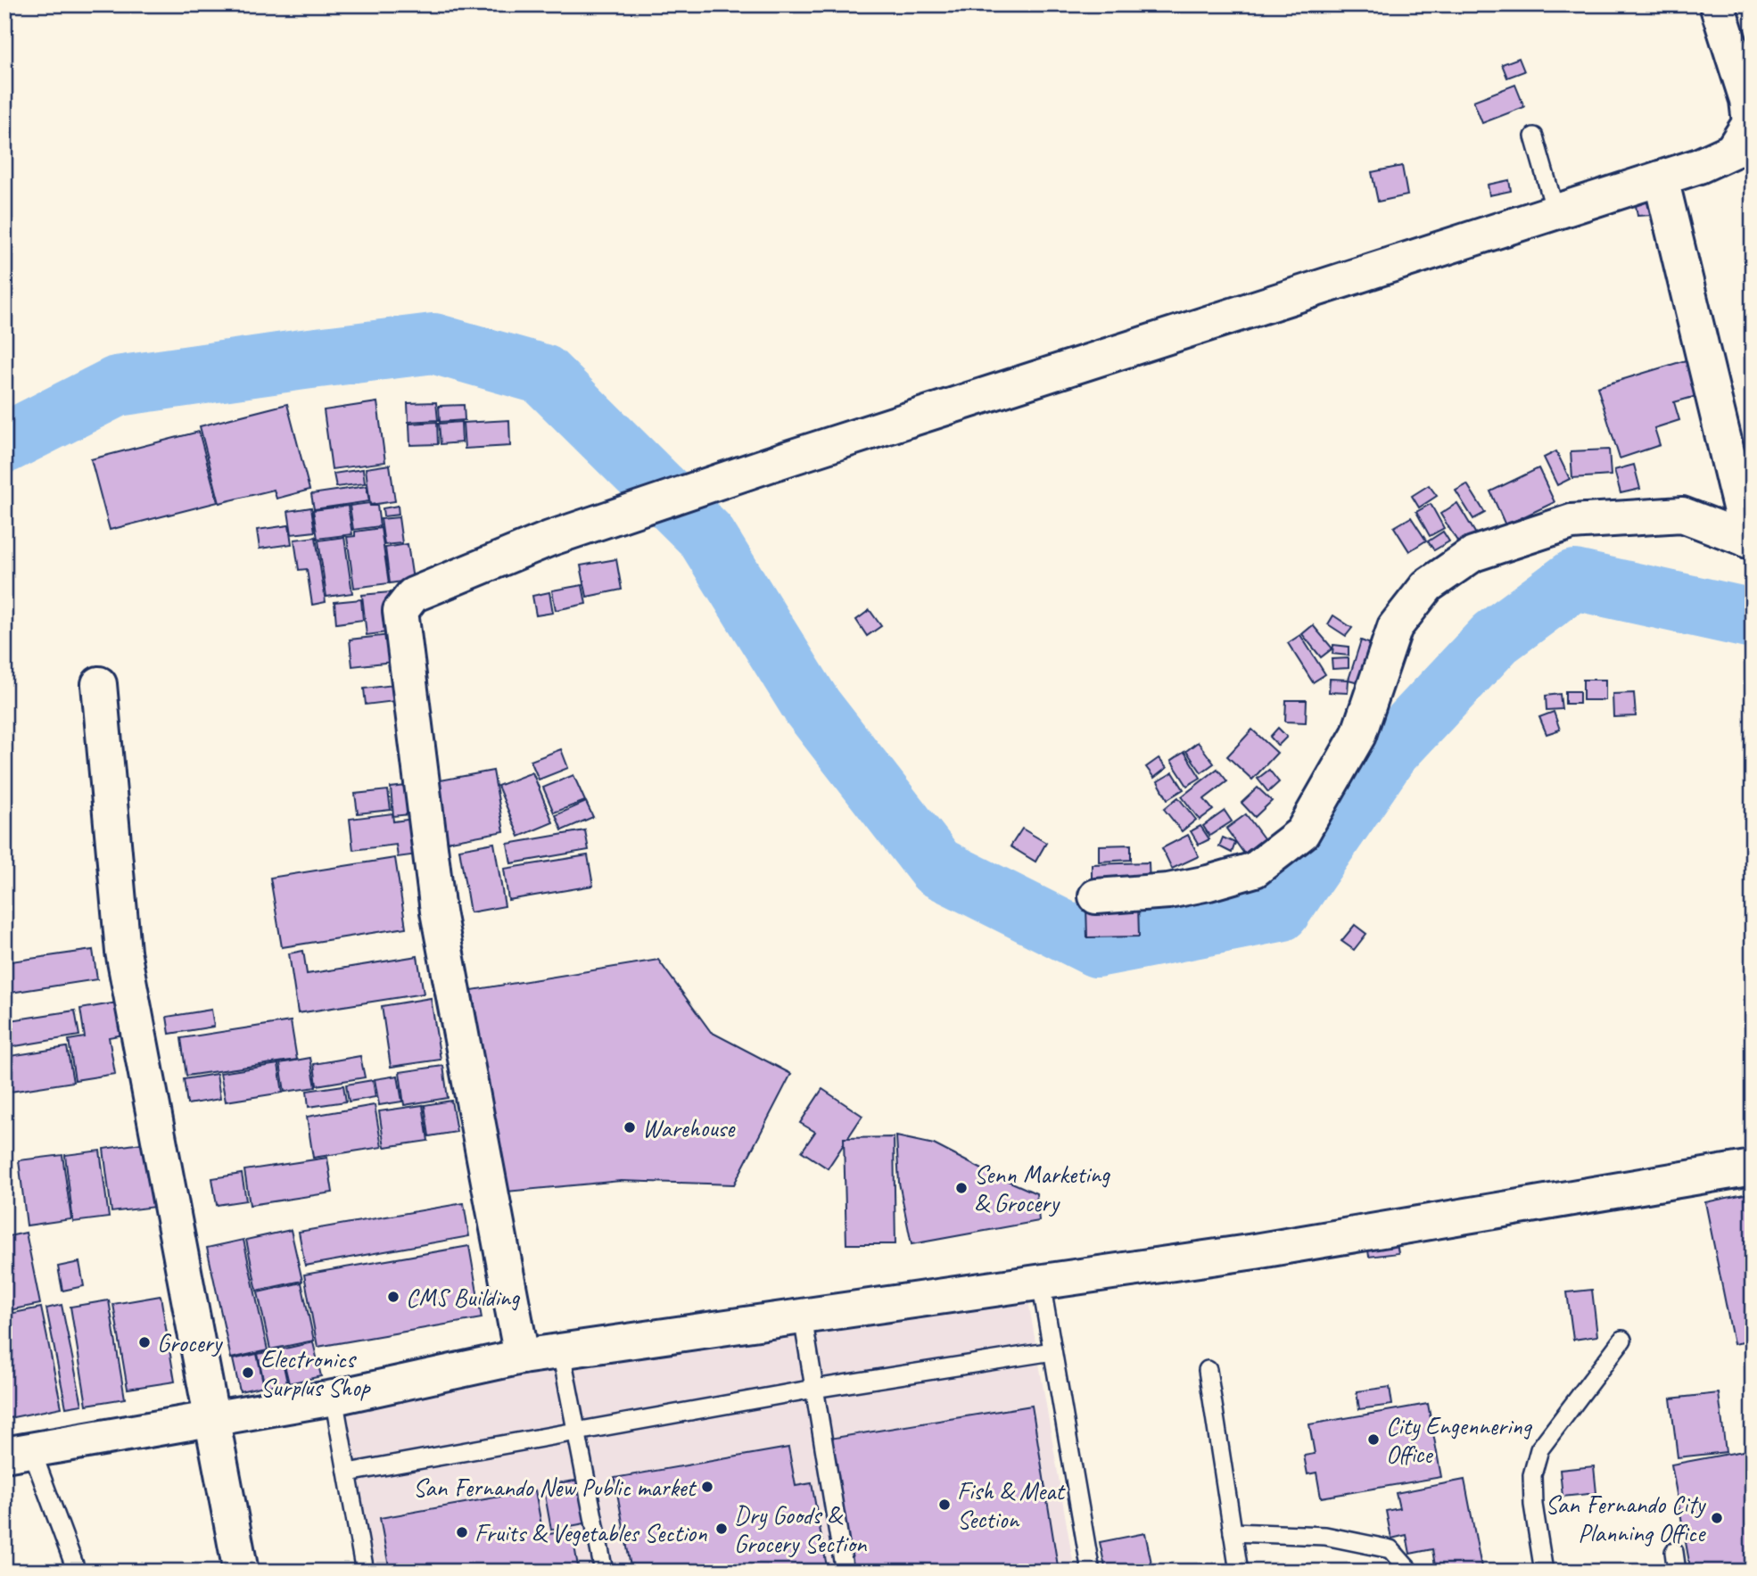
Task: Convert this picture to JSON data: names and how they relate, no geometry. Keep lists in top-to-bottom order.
{
  "places": [
    "Warehouse",
    "Senn Marketing & Grocery",
    "CMS Building",
    "Grocery",
    "Electronics Surplus Shop",
    "City Engennering Office",
    "San Fernando New Public market",
    "Fish & Meat Section",
    "San Fernando City Planning Office",
    "Dry Goods & Grocery Section",
    "Fruits & Vegetables Section"
  ]
}
